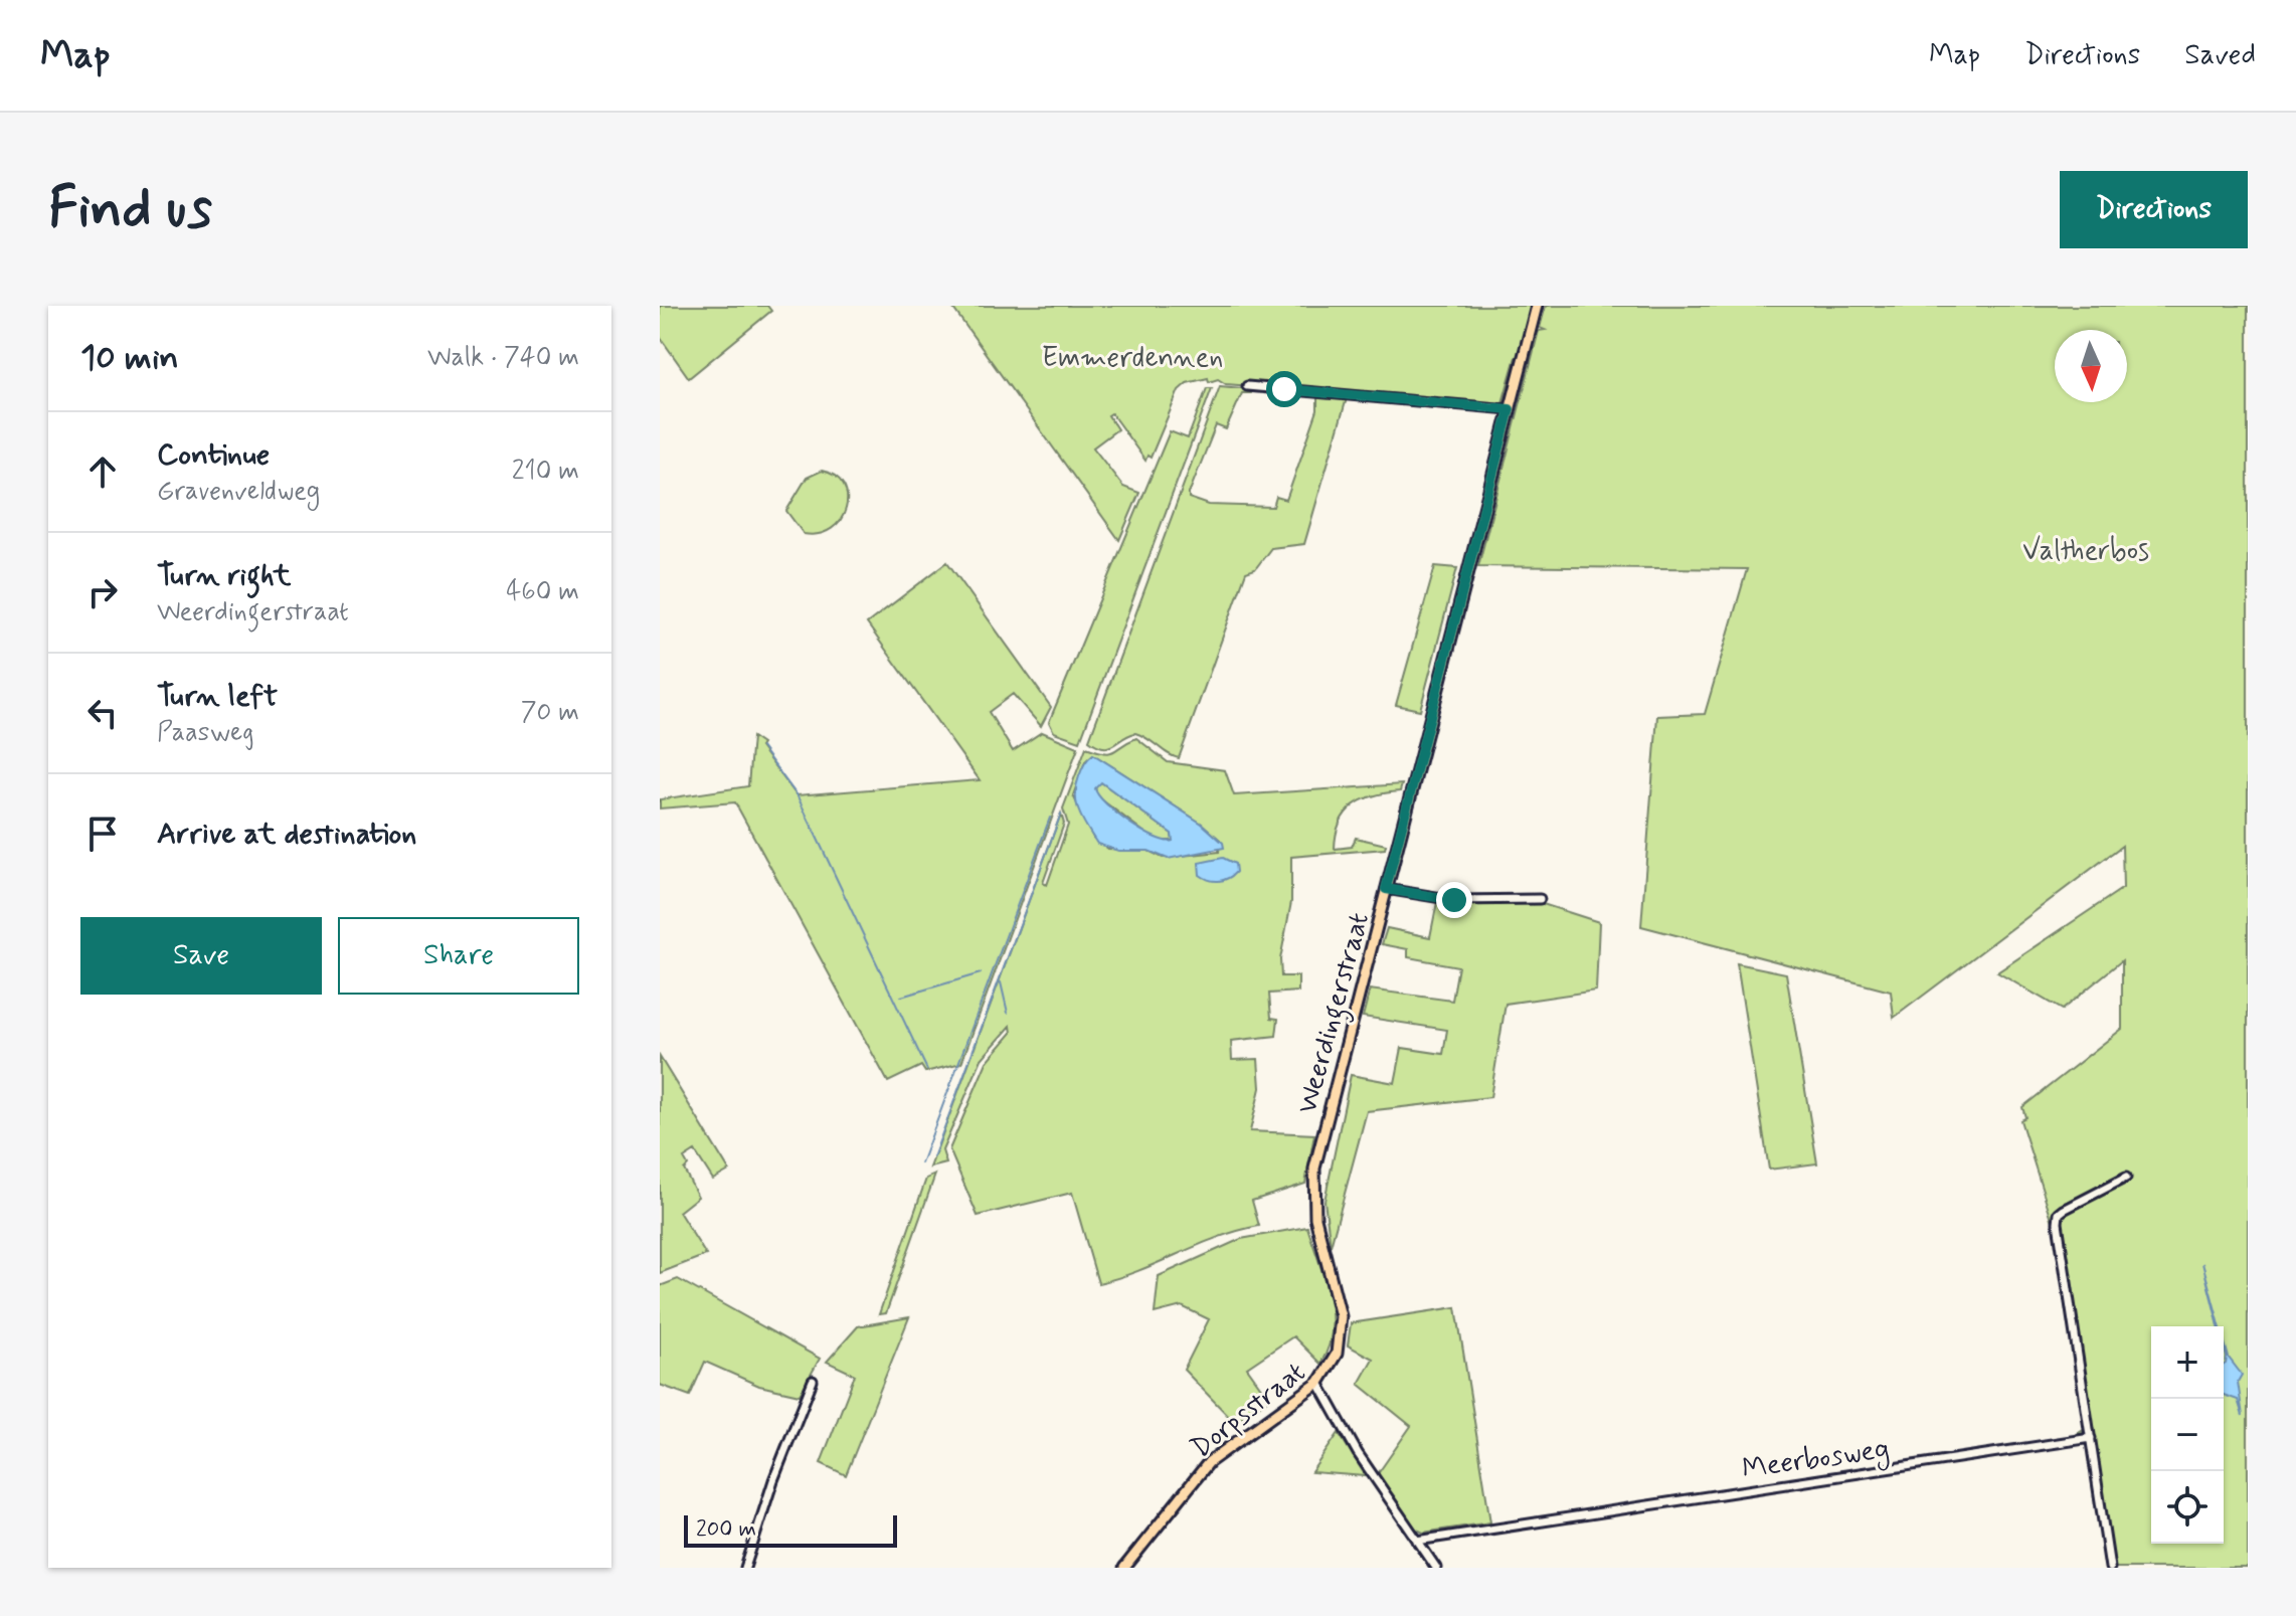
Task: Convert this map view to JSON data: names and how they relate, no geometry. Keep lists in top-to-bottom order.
{
  "streets": {
    "main road": ["Weerdingerstraat", "Dorpsstraat"],
    "street": ["Meerbosweg"]
  },
  "crossings": [
    ["Weerdingerstraat", "Dorpsstraat"]
  ],
  "parks": ["Emmerdennen", "Valtherbos"],
  "scale_bar": "200 m",
  "north": "bottom",
  "page": {
    "header": "Map",
    "nav": ["Map", "Directions", "Saved"],
    "buttons": [
      "Directions",
      ["Save", "Share"]
    ],
    "title": "Find us",
    "heading": ["10 min", "Walk · 740 m"],
    "list": [
      ["Continue", "Gravenveldweg", "210 m"],
      ["Turn right", "Weerdingerstraat", "460 m"],
      ["Turn left", "Paasweg", "70 m"],
      "Arrive at destination"
    ],
    "map_buttons": ["+", "−"],
    "scale": "200 m"
  }
}
